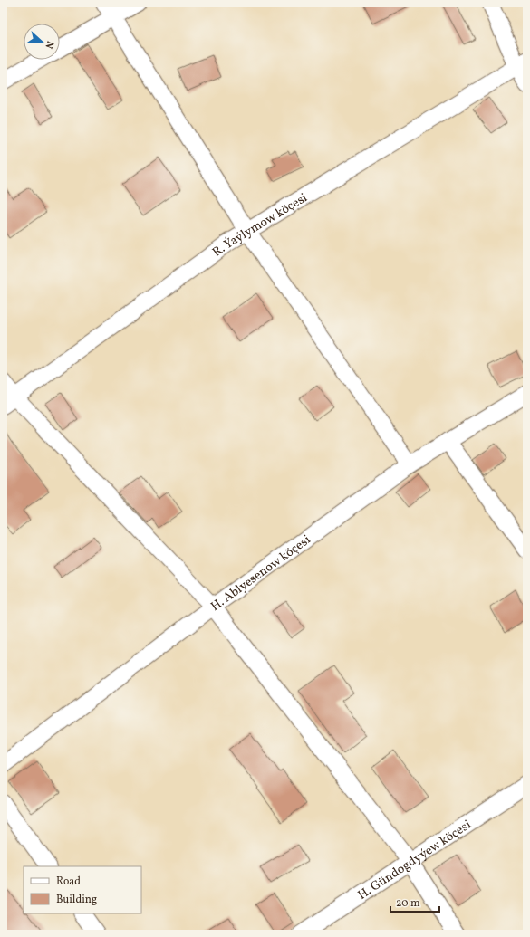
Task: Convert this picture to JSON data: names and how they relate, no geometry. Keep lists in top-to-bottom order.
{
  "streets": {
    "street": ["R. Ýaýlymow köçesi", "H. Ablyesenow köçesi", "H. Gündogdyýew köçesi"]
  },
  "legend": ["Road", "Building"],
  "scale_bar": "20 m",
  "north": "right"
}
